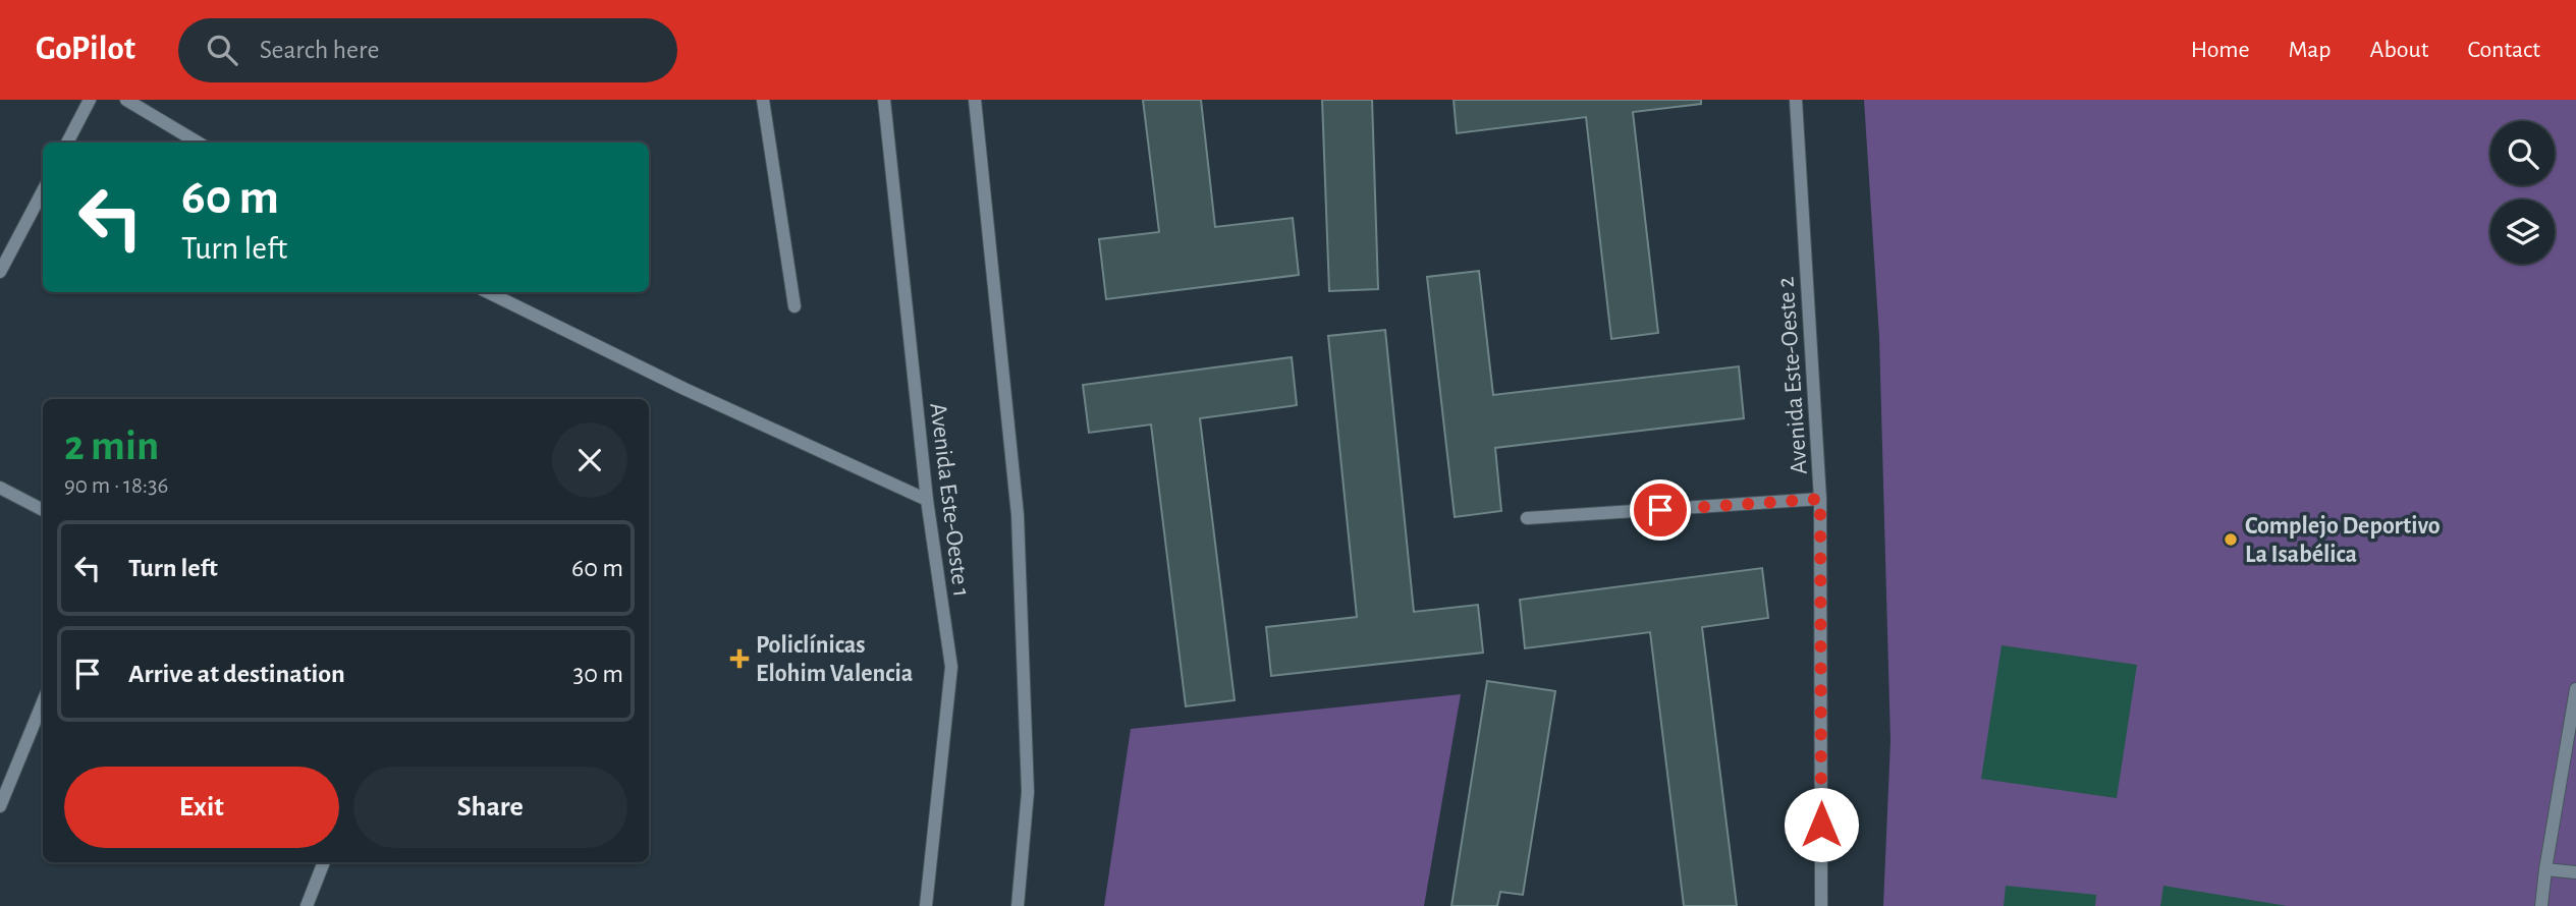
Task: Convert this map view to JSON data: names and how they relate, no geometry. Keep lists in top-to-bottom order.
{
  "streets": {
    "street": ["Avenida Este-Oeste 2", "Avenida Este-Oeste 1"]
  },
  "places": {
    "other": ["Complejo Deportivo La Isabélica"],
    "health": ["Policlínicas Elohim Valencia"]
  },
  "page": {
    "header": "GoPilot",
    "search": "Search here",
    "nav": [
      "Home",
      "Map",
      "About",
      "Contact"
    ],
    "turn": ["60 m", "Turn left"],
    "heading": ["2 min", "90 m · 18:36"],
    "list": [
      {
        "name": "Turn left",
        "value": "60 m"
      },
      {
        "name": "Arrive at destination",
        "value": "30 m"
      }
    ],
    "buttons": ["Exit", "Share"]
  }
}
